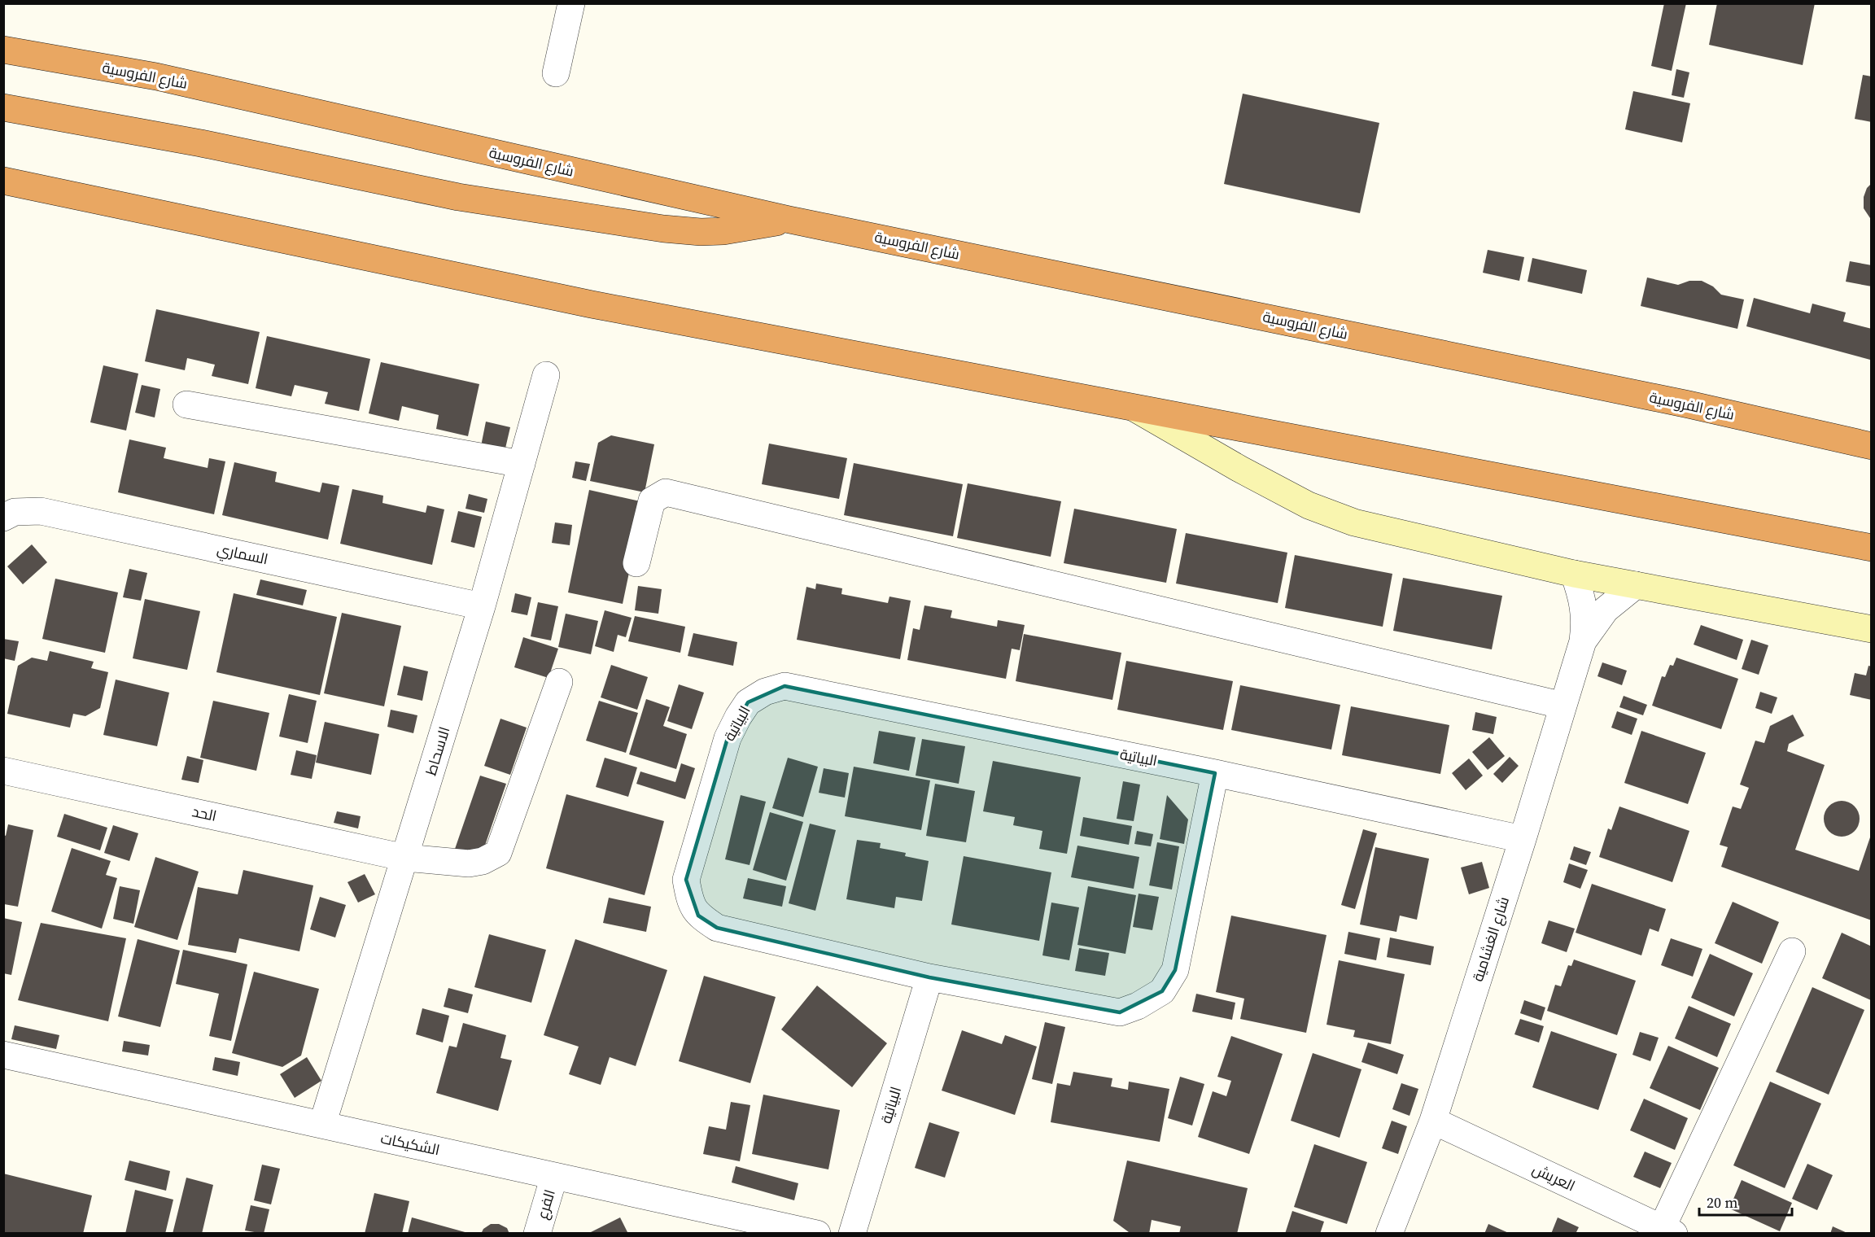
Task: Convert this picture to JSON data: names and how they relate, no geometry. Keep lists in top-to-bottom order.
{
  "streets": {
    "highway": ["شارع الفروسية"],
    "street": [
      "السماري",
      "البياتية",
      "الاسحاط",
      "الحد",
      "شارع الغشامية",
      "الشكيكات",
      "العريش",
      "الفرع"
    ]
  },
  "crossings": [
    ["السماري", "الاسحاط"],
    ["البياتية", "شارع الغشامية"],
    ["الاسحاط", "الحد"],
    ["الاسحاط", "الشكيكات"],
    ["شارع الغشامية", "العريش"],
    ["الشكيكات", "الفرع"]
  ],
  "scale_bar": "20 m"
}
